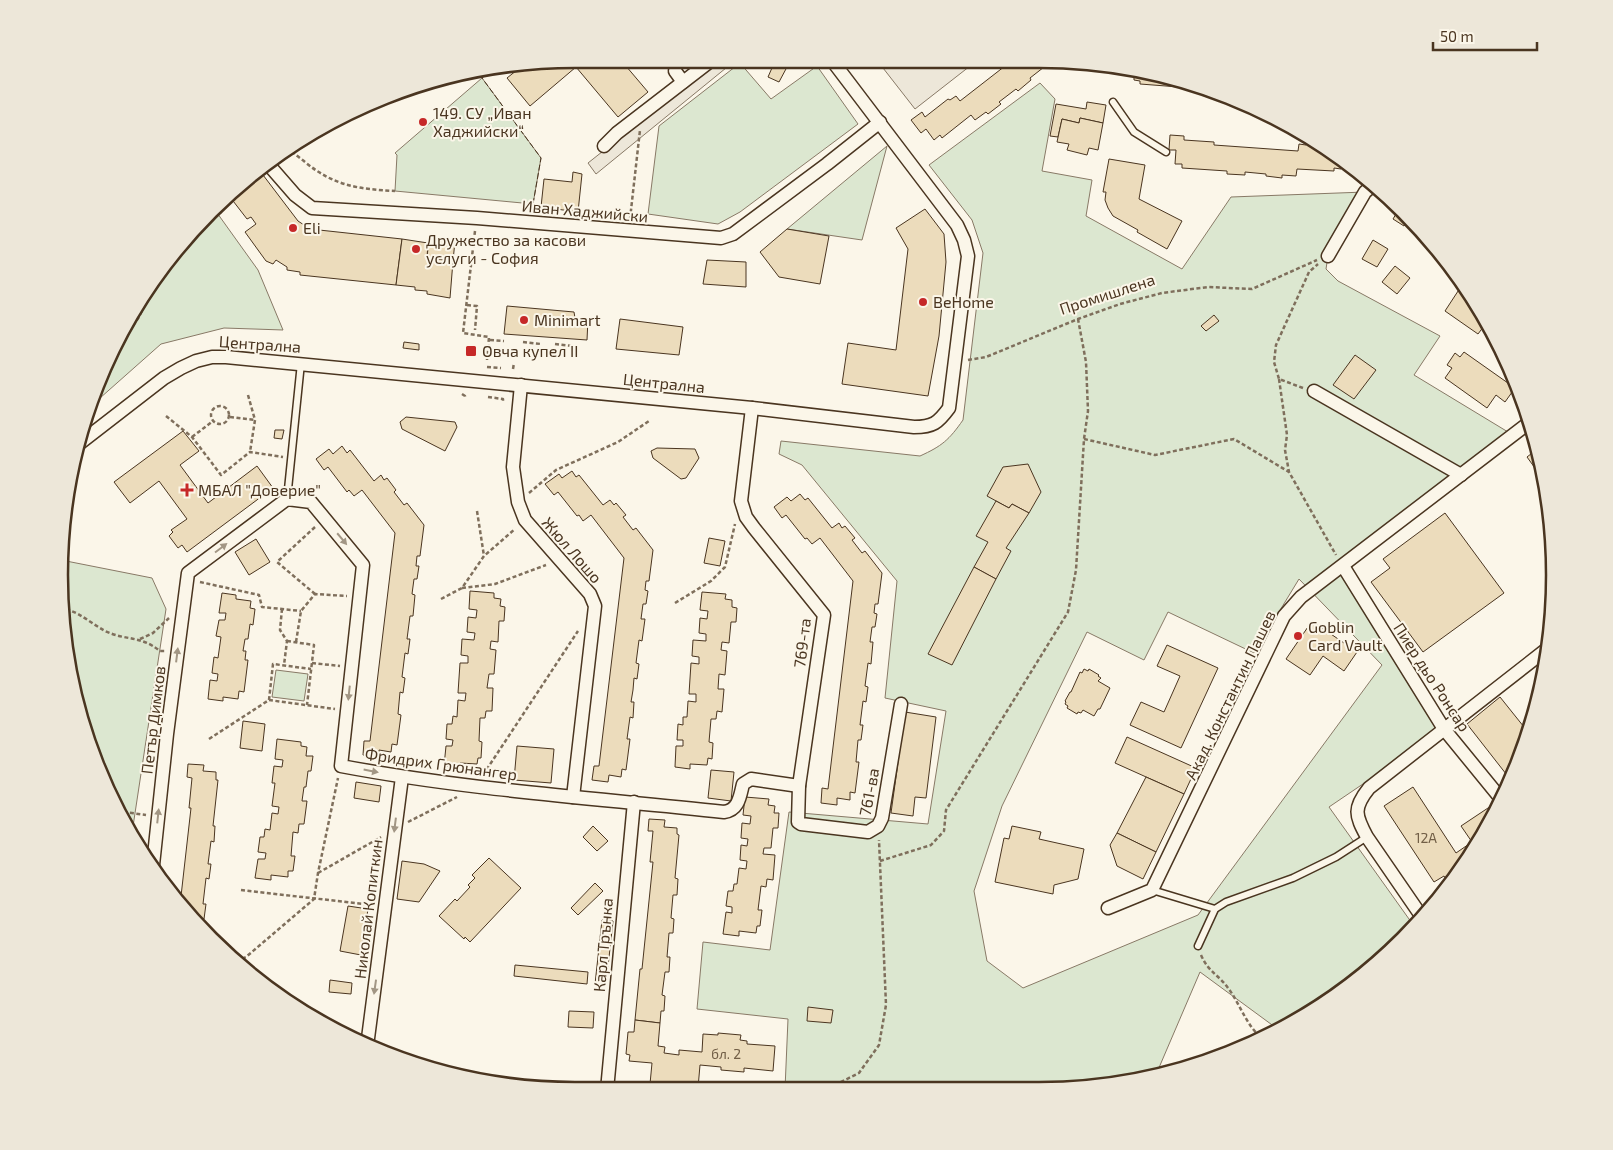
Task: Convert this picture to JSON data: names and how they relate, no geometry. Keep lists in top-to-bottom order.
{
  "streets": {
    "street": [
      "Иван Хаджийски",
      "Централна",
      "Жюл Лошо",
      "769-та",
      "Пиер дьо Ронсар",
      "Акад. Константин Пашев",
      "Петър Димков",
      "Фридрих Грюнангер",
      "761-ва",
      "Николай Копиткин",
      "Карл Трънка"
    ],
    "path": ["Промишлена"]
  },
  "crossings": [
    ["Иван Хаджийски", "Централна"],
    ["Промишлена", "Централна"],
    ["Централна", "Жюл Лошо"],
    ["Жюл Лошо", "Фридрих Грюнангер"],
    ["769-та", "Фридрих Грюнангер"],
    ["769-та", "761-ва"],
    ["Пиер дьо Ронсар", "Акад. Константин Пашев"],
    ["Фридрих Грюнангер", "761-ва"],
    ["Фридрих Грюнангер", "Николай Копиткин"],
    ["Фридрих Грюнангер", "Карл Трънка"]
  ],
  "one_way": ["Петър Димков", "Николай Копиткин"],
  "places": {
    "other": [
      "149. СУ „Иван Хаджийски“",
      "Eli",
      "Дружество за касови услуги - София",
      "BeHome",
      "Minimart",
      "Goblin Card Vault"
    ],
    "transit": ["Овча купел II"],
    "health": ["МБАЛ \"Доверие\""]
  },
  "house_numbers": ["12A", "бл. 2"],
  "scale_bar": "50 m"
}
